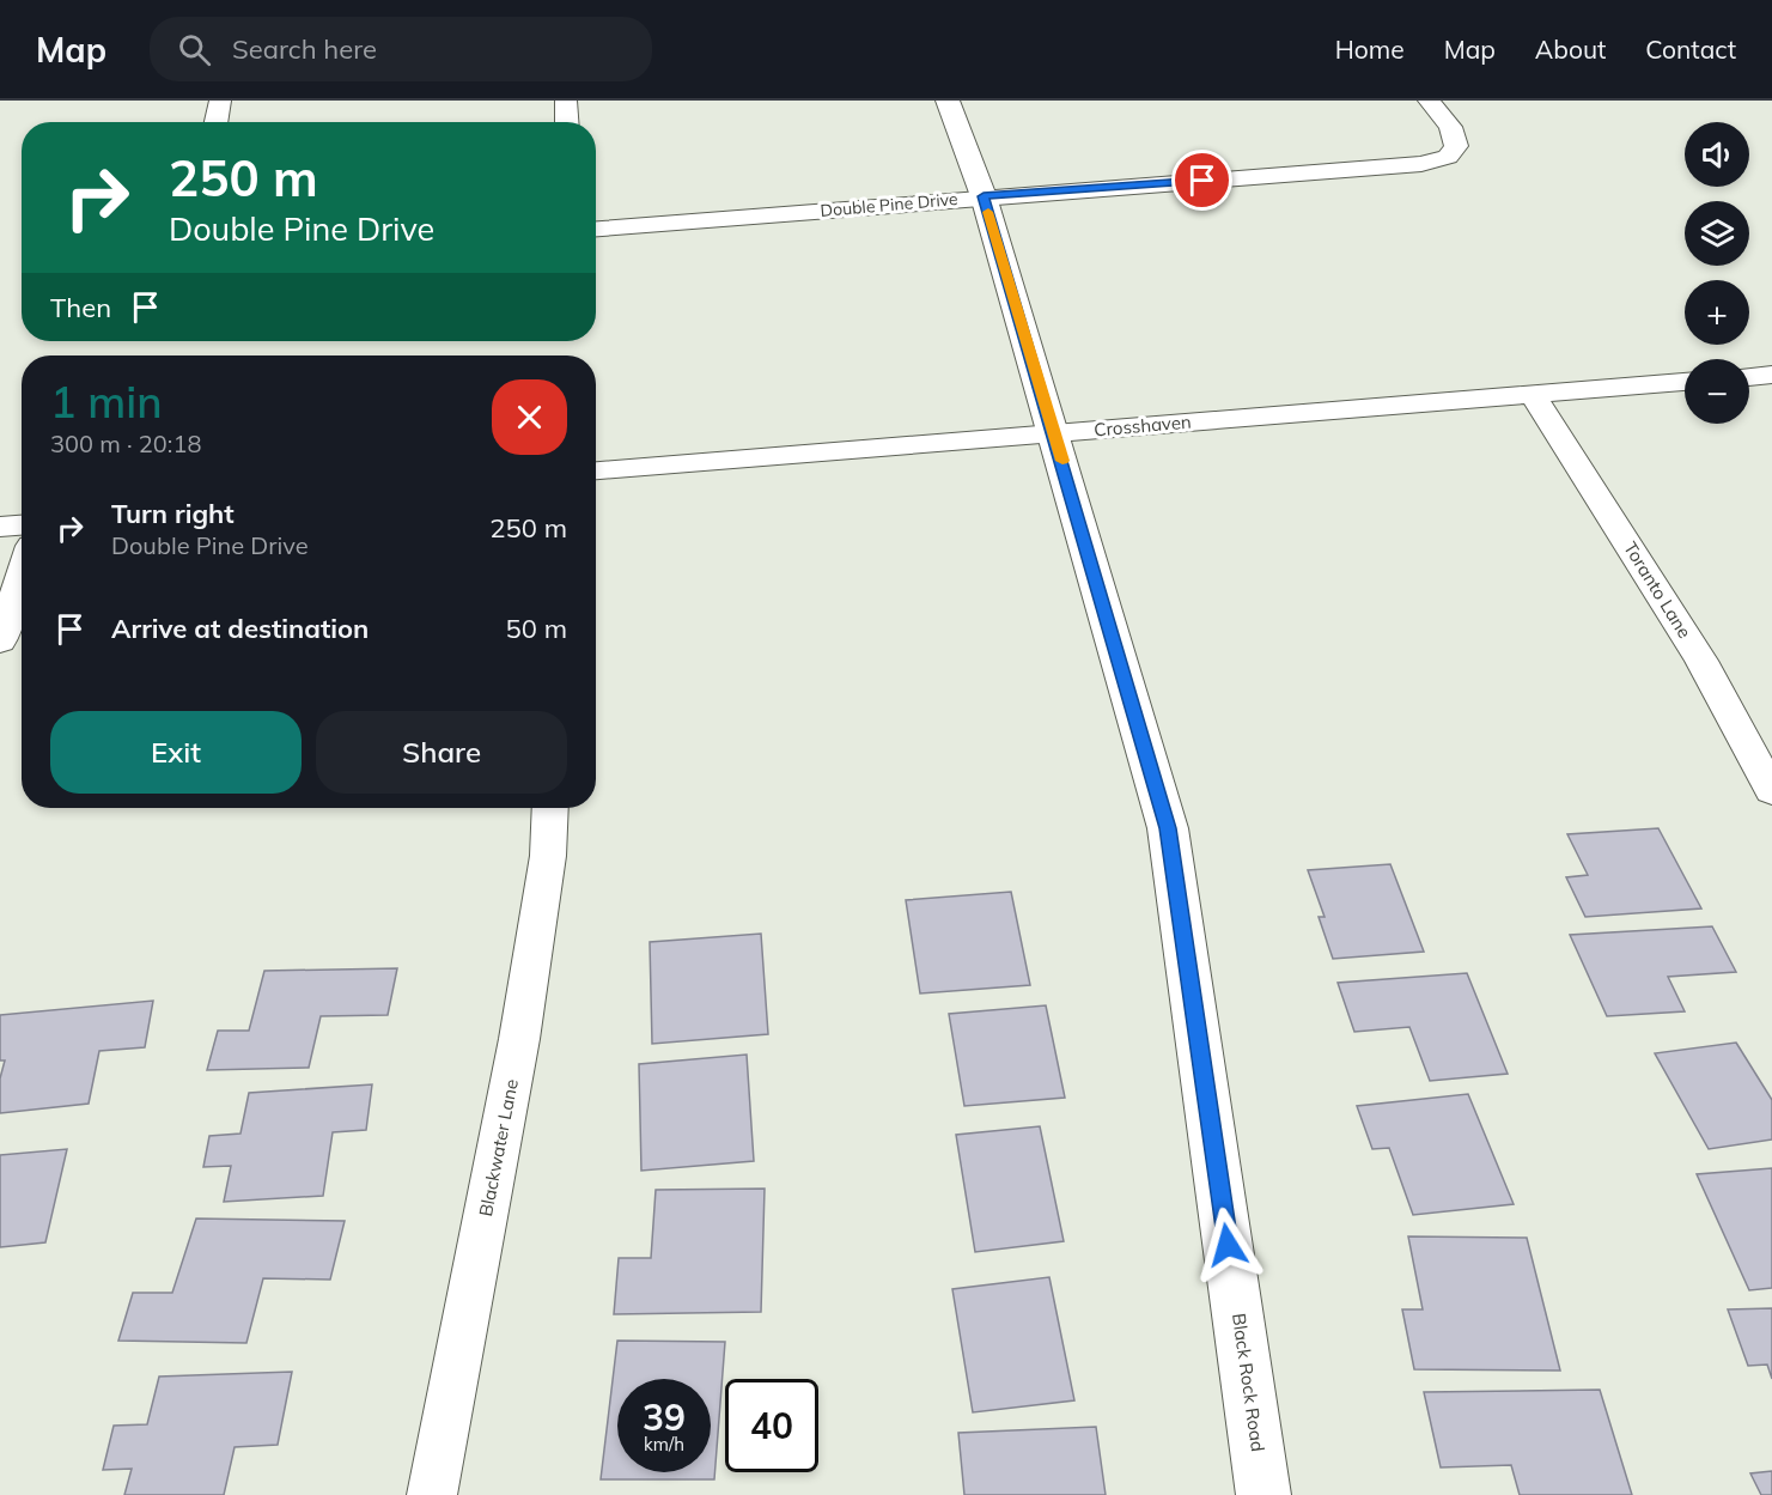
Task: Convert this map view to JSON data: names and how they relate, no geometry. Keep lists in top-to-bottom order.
{
  "streets": {
    "street": [
      "Double Pine Drive",
      "Crosshaven",
      "Toranto Lane",
      "Blackwater Lane",
      "Black Rock Road"
    ]
  },
  "crossings": [
    ["Double Pine Drive", "Black Rock Road"],
    ["Crosshaven", "Toranto Lane"],
    ["Crosshaven", "Black Rock Road"]
  ],
  "page": {
    "header": "Map",
    "search": "Search here",
    "nav": [
      "Home",
      "Map",
      "About",
      "Contact"
    ],
    "map_buttons": ["+", "−"],
    "turn": ["250 m", "Double Pine Drive"],
    "then": "Then",
    "heading": ["1 min", "300 m · 20:18"],
    "list": [
      {
        "name": "Turn right",
        "note": "Double Pine Drive",
        "value": "250 m"
      },
      {
        "name": "Arrive at destination",
        "value": "50 m"
      }
    ],
    "buttons": ["Exit", "Share"],
    "speed": "39 km/h",
    "limit": "40"
  }
}
